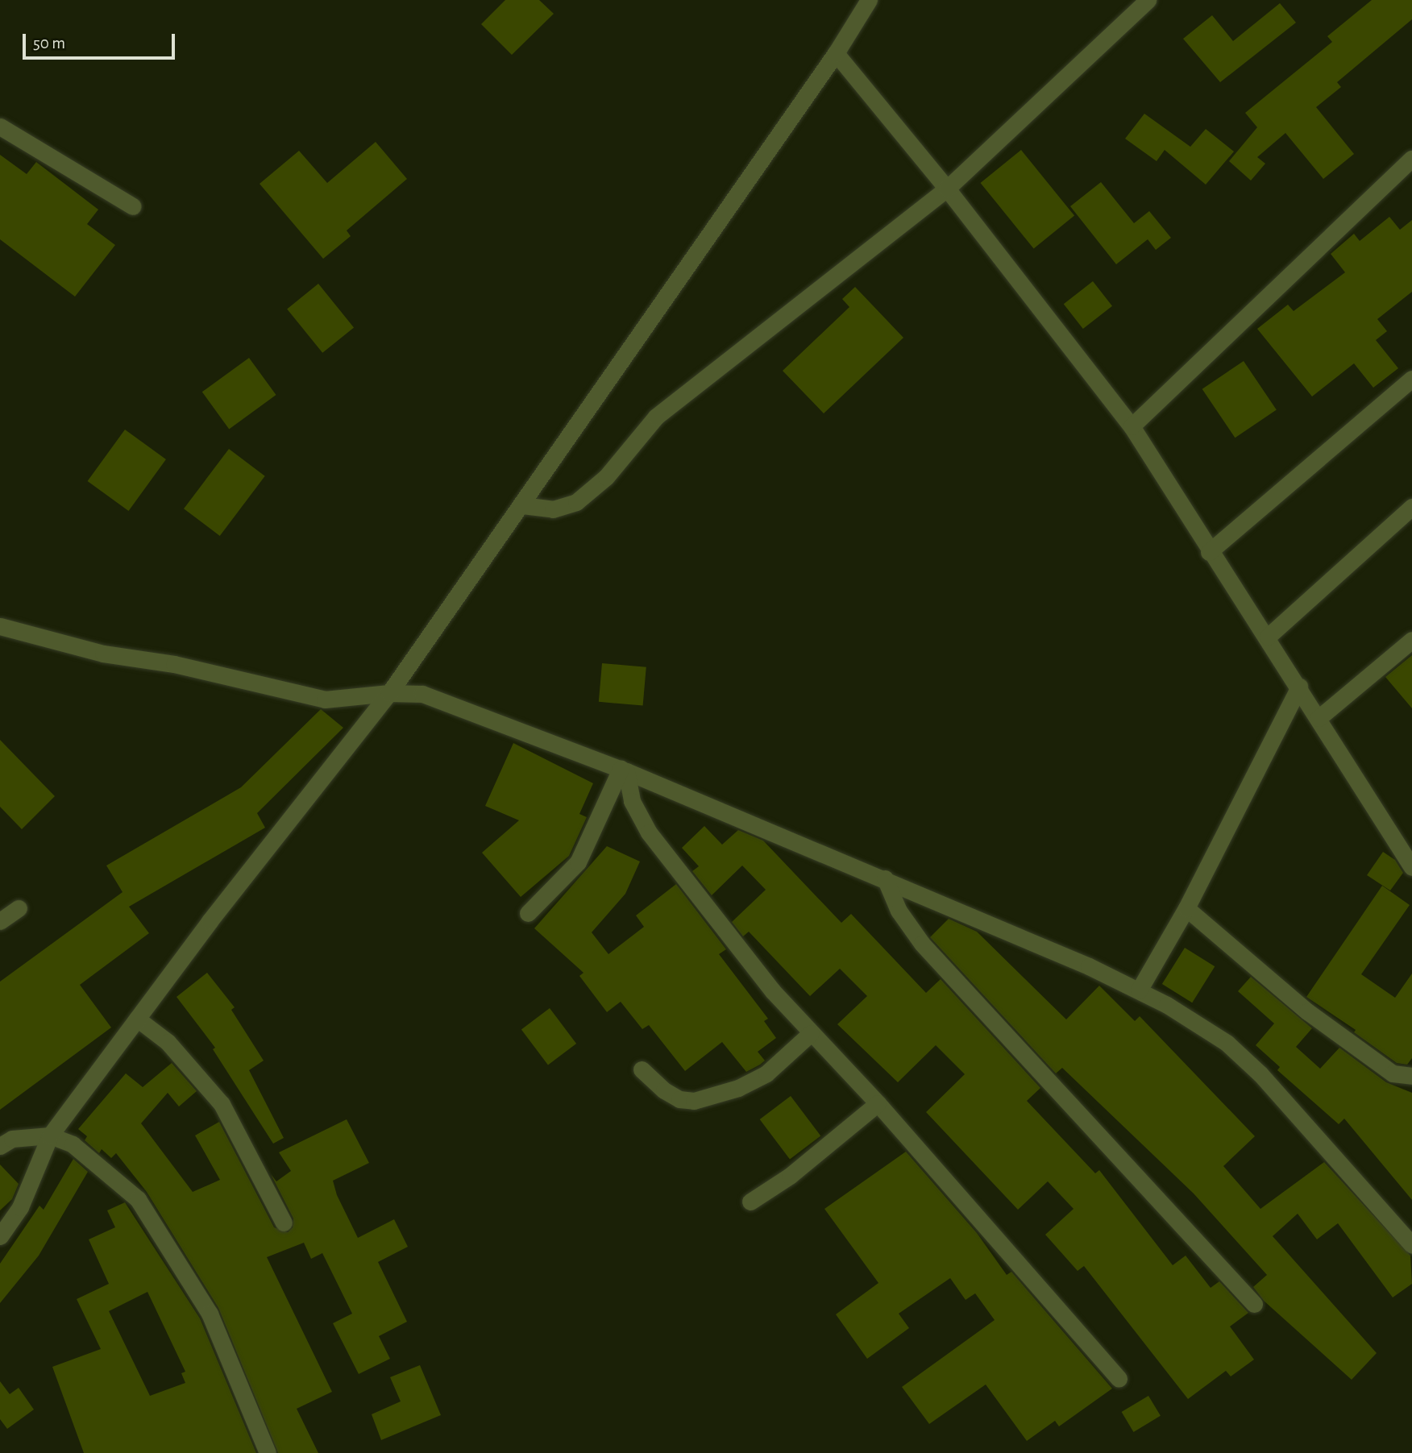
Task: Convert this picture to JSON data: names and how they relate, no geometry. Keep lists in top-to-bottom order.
{
  "scale_bar": "50 m"
}
